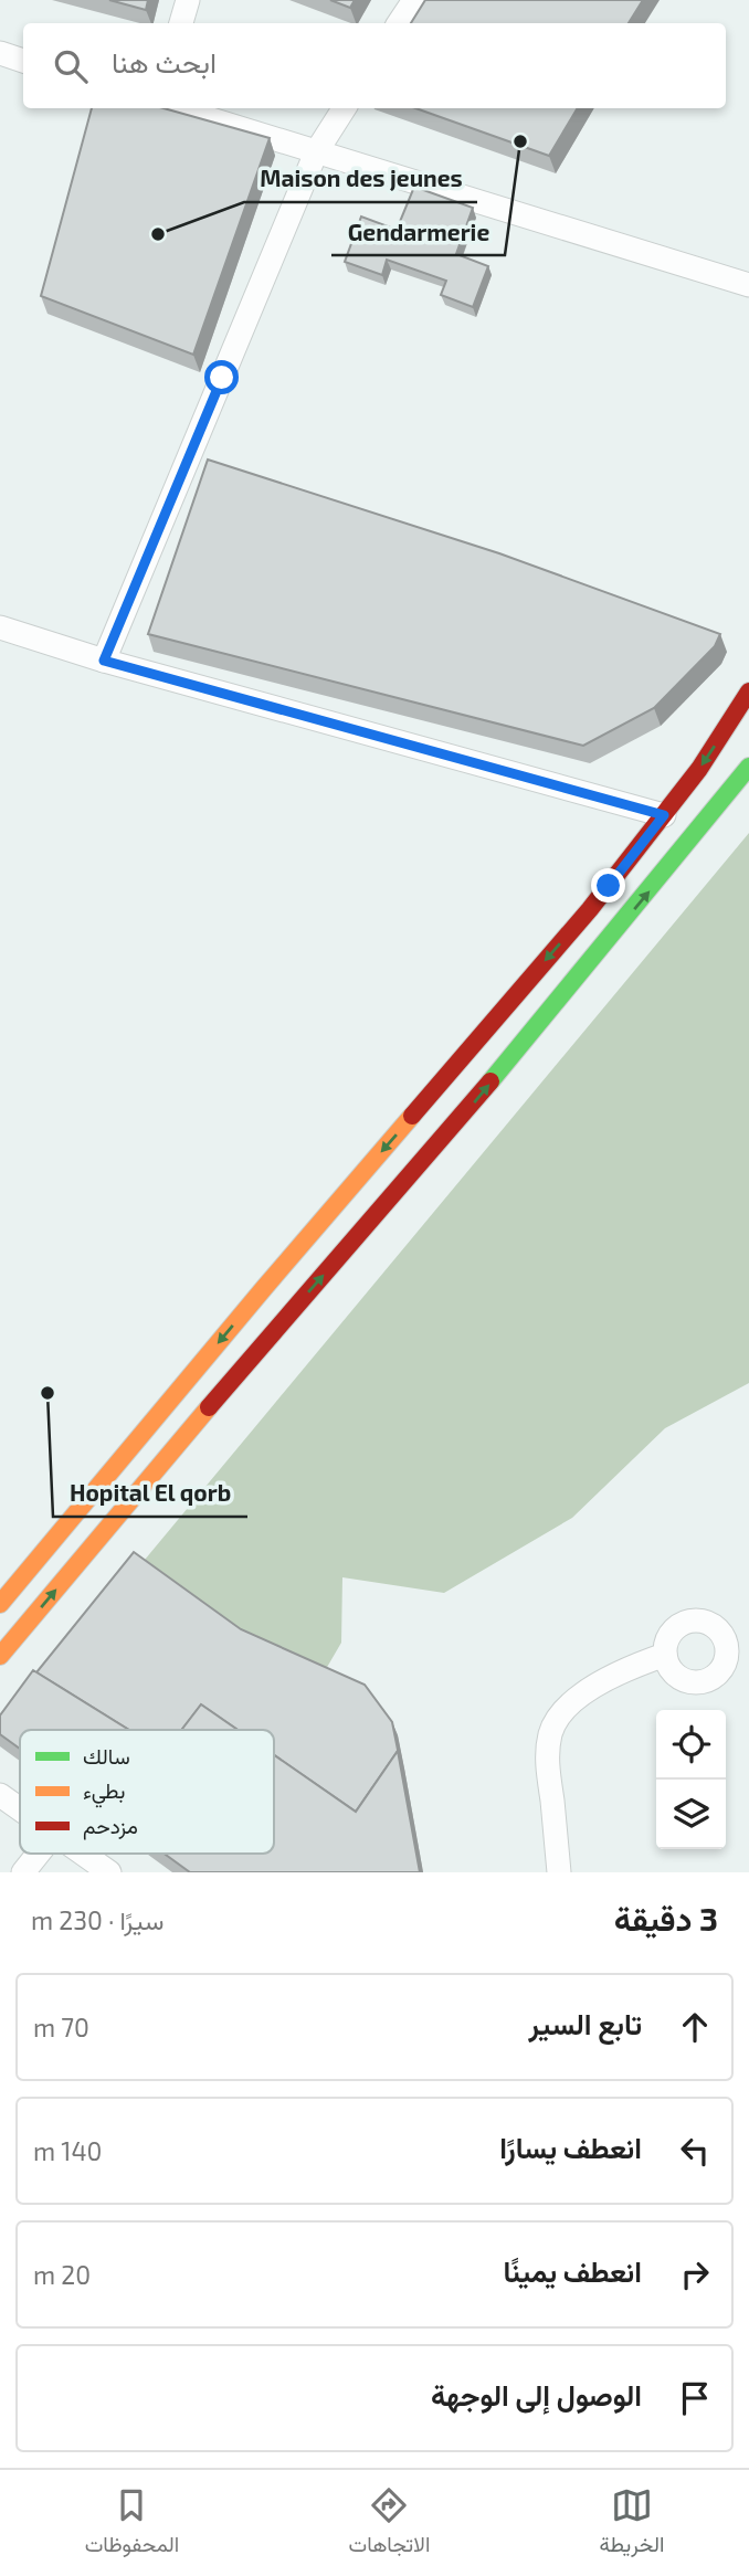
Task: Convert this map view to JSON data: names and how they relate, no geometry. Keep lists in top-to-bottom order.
{
  "places": ["Gendarmerie", "Maison des jeunes", "Hopital El qorb"],
  "legend": ["سالك", "بطيء", "مزدحم"],
  "page": {
    "search": "ابحث هنا",
    "heading": ["3 دقيقة", "سيرًا · 230 m"],
    "list": [
      ["تابع السير", "70 m"],
      ["انعطف يسارًا", "140 m"],
      ["انعطف يمينًا", "20 m"],
      "الوصول إلى الوجهة"
    ],
    "nav": ["الخريطة", "الاتجاهات", "المحفوظات"]
  }
}
